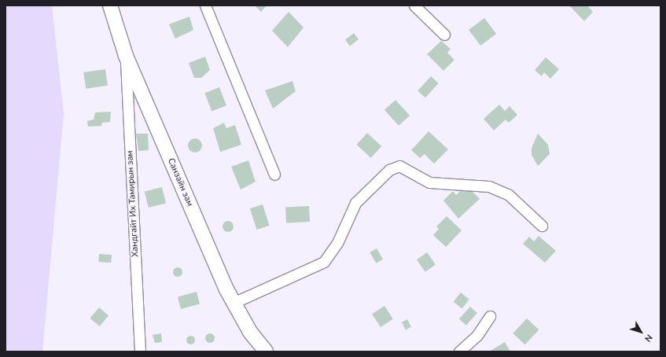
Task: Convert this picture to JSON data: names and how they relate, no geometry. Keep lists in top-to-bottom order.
{
  "streets": {
    "main road": ["Санзайн зам"],
    "street": ["Хандгайт Их Тамирын зам"]
  },
  "crossings": [
    ["Санзайн зам", "Хандгайт Их Тамирын зам"]
  ],
  "north": "bottom right"
}
